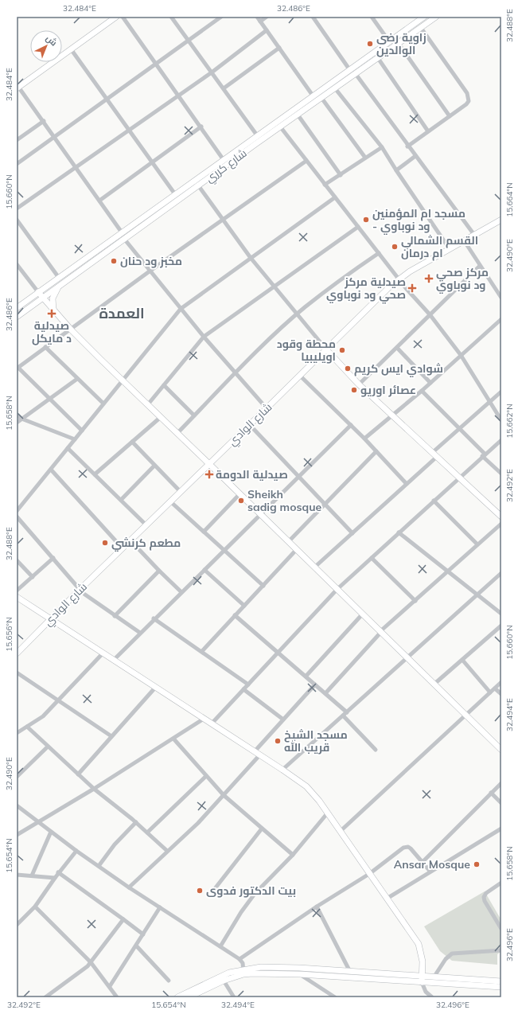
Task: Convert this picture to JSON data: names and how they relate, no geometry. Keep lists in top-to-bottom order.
{
  "streets": {
    "main road": ["شارع كرري", "شارع الوادي"]
  },
  "districts": ["العمدة"],
  "places": {
    "other": [
      "زاوية رضى الوالدين",
      "مسجد ام المؤمنين - ود نوباوي",
      "القسم الشمالي ام درمان",
      "مخبز ود حنان",
      "محطة وقود اويليبيا",
      "شوادي ايس كريم",
      "عصائر اوريو",
      "Sheikh sadig mosque",
      "مطعم كرنشي",
      "مسجد الشيخ قريب الله",
      "Ansar Mosque",
      "بيت الدكتور فدوى"
    ],
    "health": [
      "مركز صحي ود نوباوي",
      "صيدلية مركز صحي ود نوباوي",
      "صيدلية د مايكل",
      "صيدلية الدومة"
    ]
  },
  "north": "top right",
  "coordinates": [
    "32.484°E",
    "32.486°E",
    "32.488°E",
    "15.660°N",
    "15.664°N",
    "32.490°E",
    "15.658°N",
    "15.662°N",
    "32.492°E",
    "15.656°N",
    "32.494°E",
    "15.654°N",
    "32.496°E"
  ]
}
